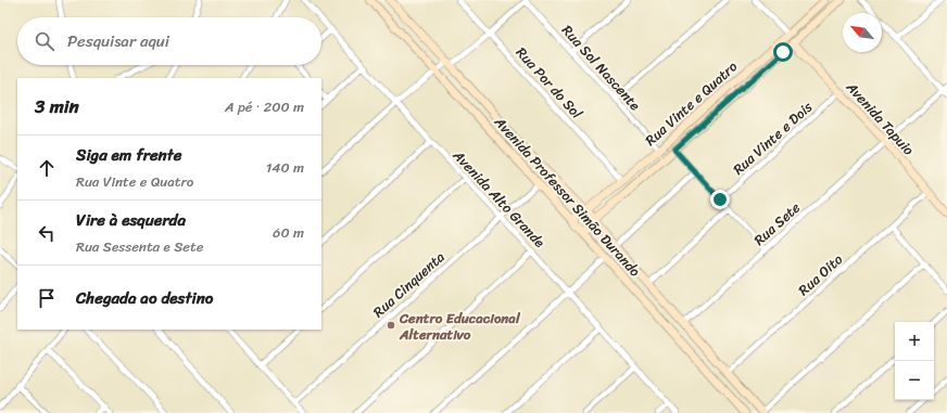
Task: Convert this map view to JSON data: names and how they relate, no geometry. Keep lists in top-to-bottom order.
{
  "streets": {
    "street": [
      "Rua Sol Nascente",
      "Rua Por do Sol",
      "Rua Vinte e Quatro",
      "Avenida Tapuio",
      "Rua Vinte e Dois",
      "Avenida Professor Simão Durando",
      "Avenida Alto Grande",
      "Rua Sete",
      "Rua Oito",
      "Rua Cinquenta"
    ]
  },
  "crossings": [
    ["Rua Sol Nascente", "Rua Vinte e Quatro"],
    ["Rua Por do Sol", "Rua Vinte e Quatro"],
    ["Rua Vinte e Quatro", "Avenida Tapuio"],
    ["Rua Vinte e Quatro", "Avenida Professor Simão Durando"],
    ["Avenida Tapuio", "Rua Vinte e Dois"],
    ["Avenida Tapuio", "Rua Sete"],
    ["Avenida Tapuio", "Rua Oito"],
    ["Avenida Professor Simão Durando", "Rua Sete"],
    ["Avenida Professor Simão Durando", "Rua Oito"],
    ["Avenida Professor Simão Durando", "Rua Cinquenta"],
    ["Avenida Alto Grande", "Rua Cinquenta"]
  ],
  "places": ["Centro Educacional Alternativo"],
  "north": "top left",
  "page": {
    "search": "Pesquisar aqui",
    "heading": ["3 min", "A pé · 200 m"],
    "list": [
      ["Siga em frente", "Rua Vinte e Quatro", "140 m"],
      ["Vire à esquerda", "Rua Sessenta e Sete", "60 m"],
      "Chegada ao destino"
    ],
    "map_buttons": ["+", "−"]
  }
}
